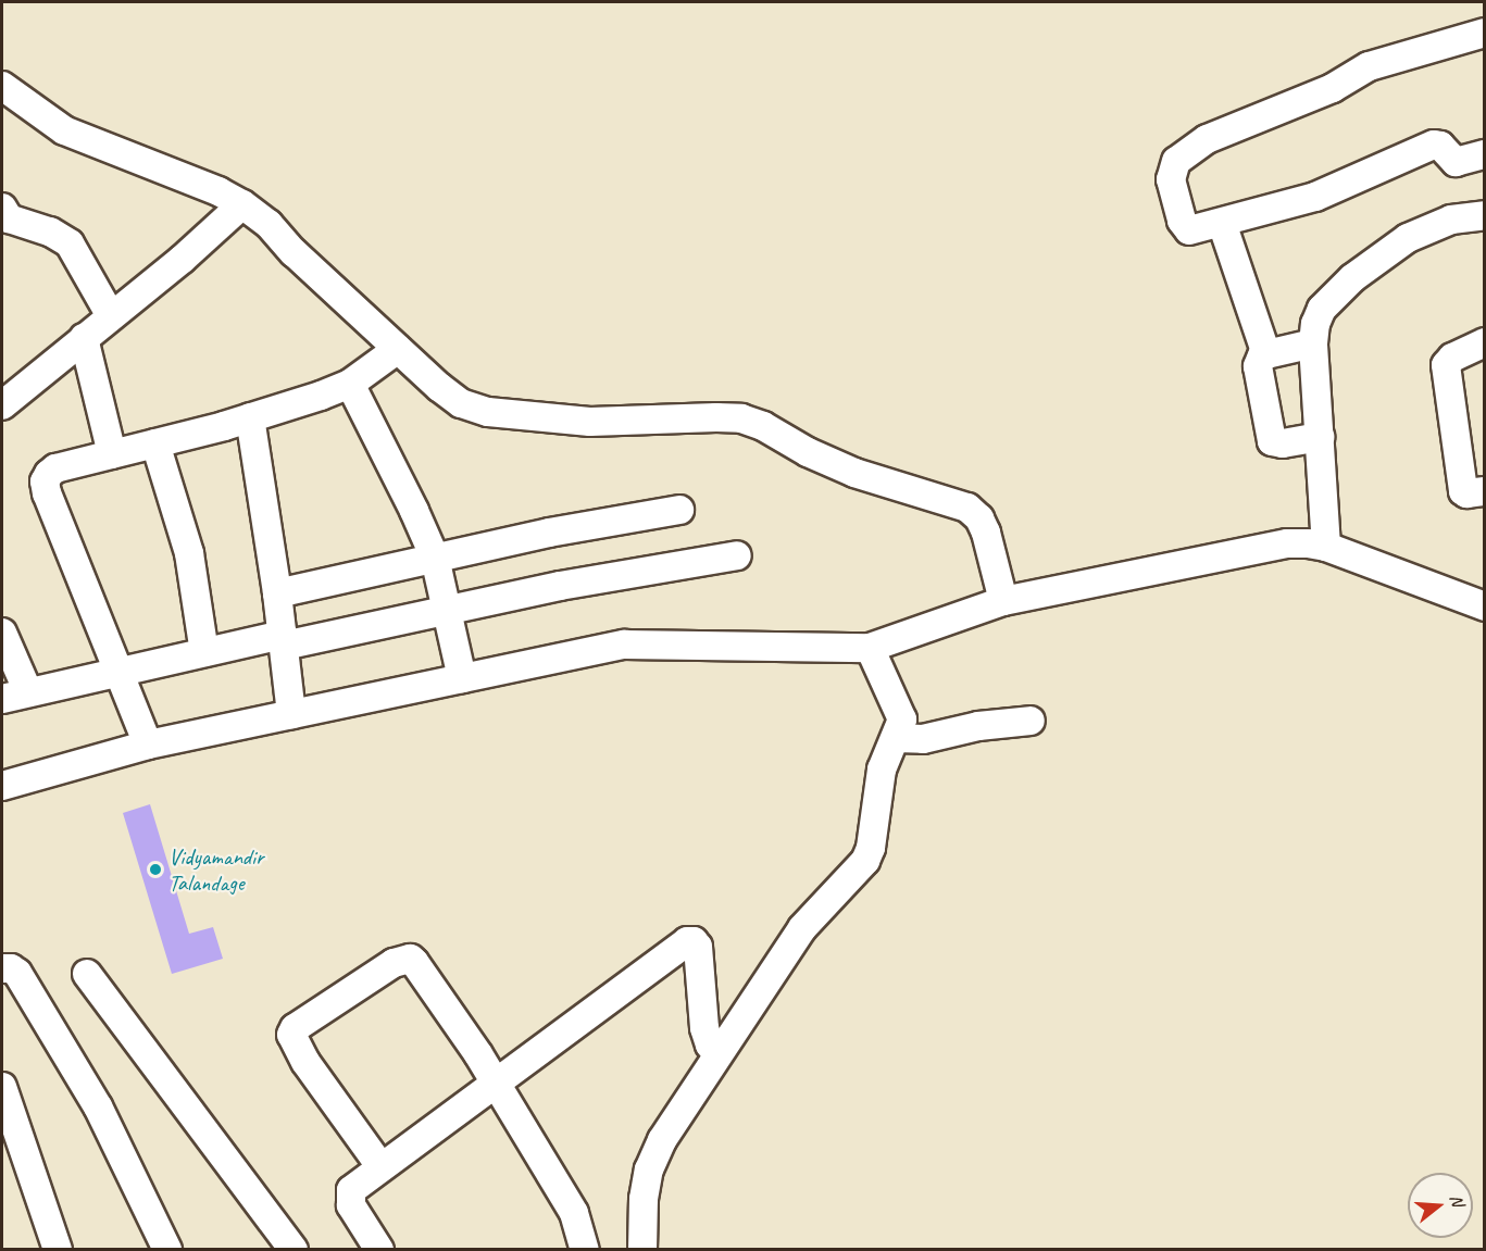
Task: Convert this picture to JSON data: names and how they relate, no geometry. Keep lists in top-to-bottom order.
{
  "places": ["Vidyamandir Talandage"],
  "north": "right"
}
